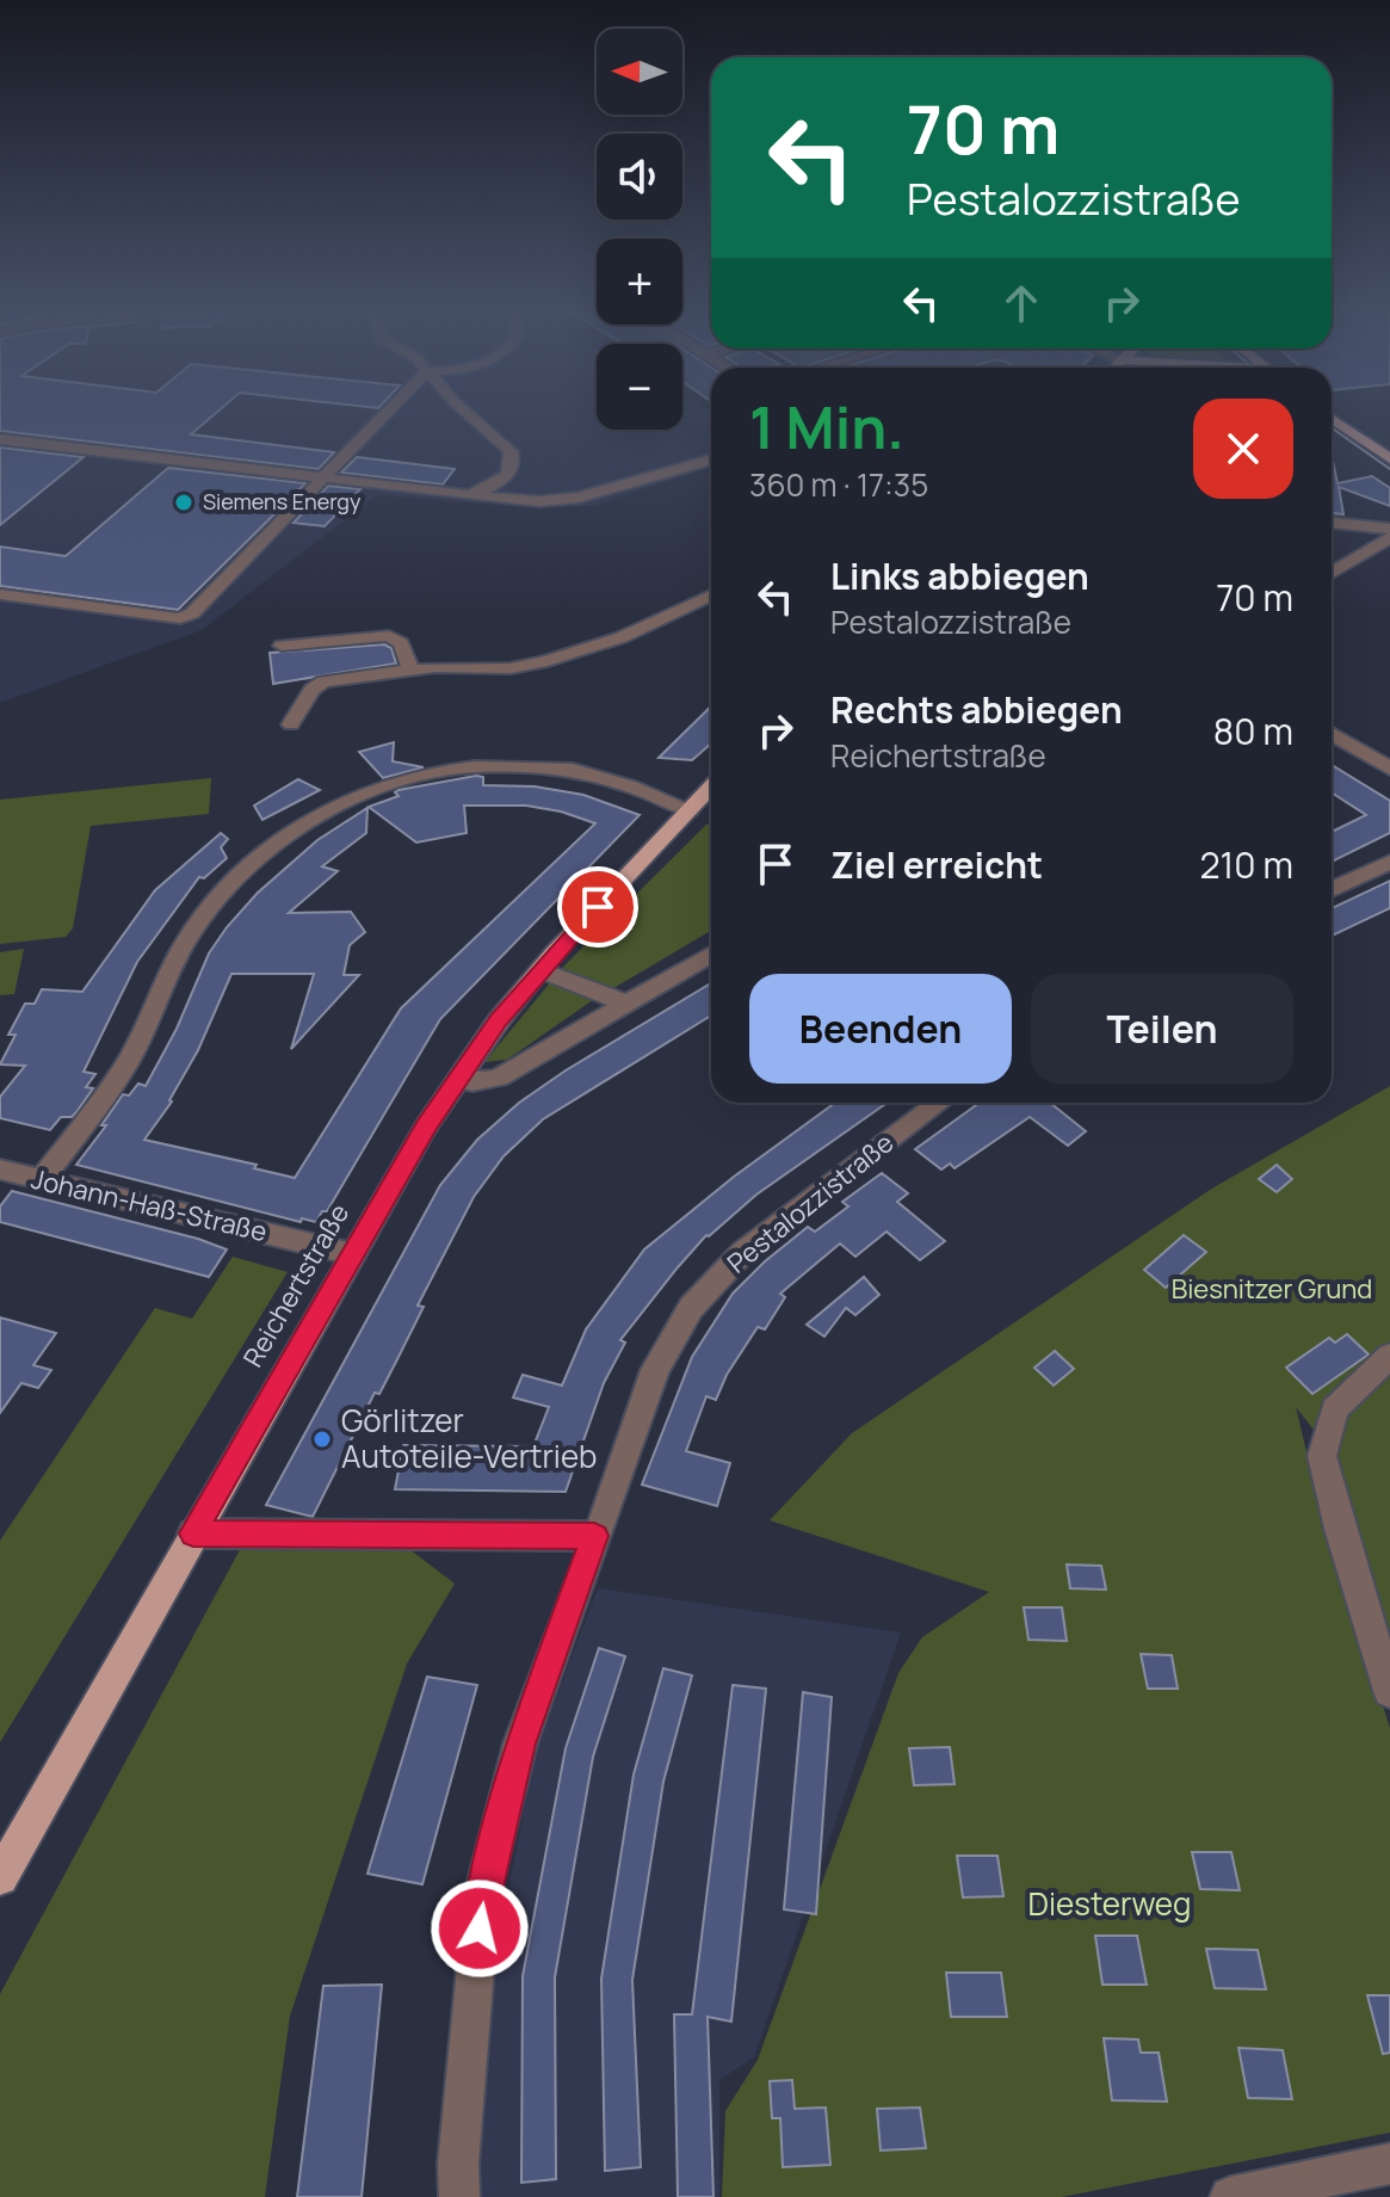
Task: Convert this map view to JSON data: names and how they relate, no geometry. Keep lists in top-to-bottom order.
{
  "streets": {
    "main road": ["Reichertstraße"],
    "street": ["Pestalozzistraße", "Johann-Haß-Straße"]
  },
  "crossings": [
    ["Johann-Haß-Straße", "Reichertstraße"]
  ],
  "parks": ["Biesnitzer Grund", "Diesterweg"],
  "places": ["Siemens Energy", "Görlitzer Autoteile-Vertrieb"],
  "north": "left",
  "page": {
    "map_buttons": ["+", "−"],
    "turn": ["70 m", "Pestalozzistraße"],
    "heading": ["1 Min.", "360 m · 17:35"],
    "list": [
      {
        "name": "Links abbiegen",
        "note": "Pestalozzistraße",
        "value": "70 m"
      },
      {
        "name": "Rechts abbiegen",
        "note": "Reichertstraße",
        "value": "80 m"
      },
      {
        "name": "Ziel erreicht",
        "value": "210 m"
      }
    ],
    "buttons": ["Beenden", "Teilen"]
  }
}
